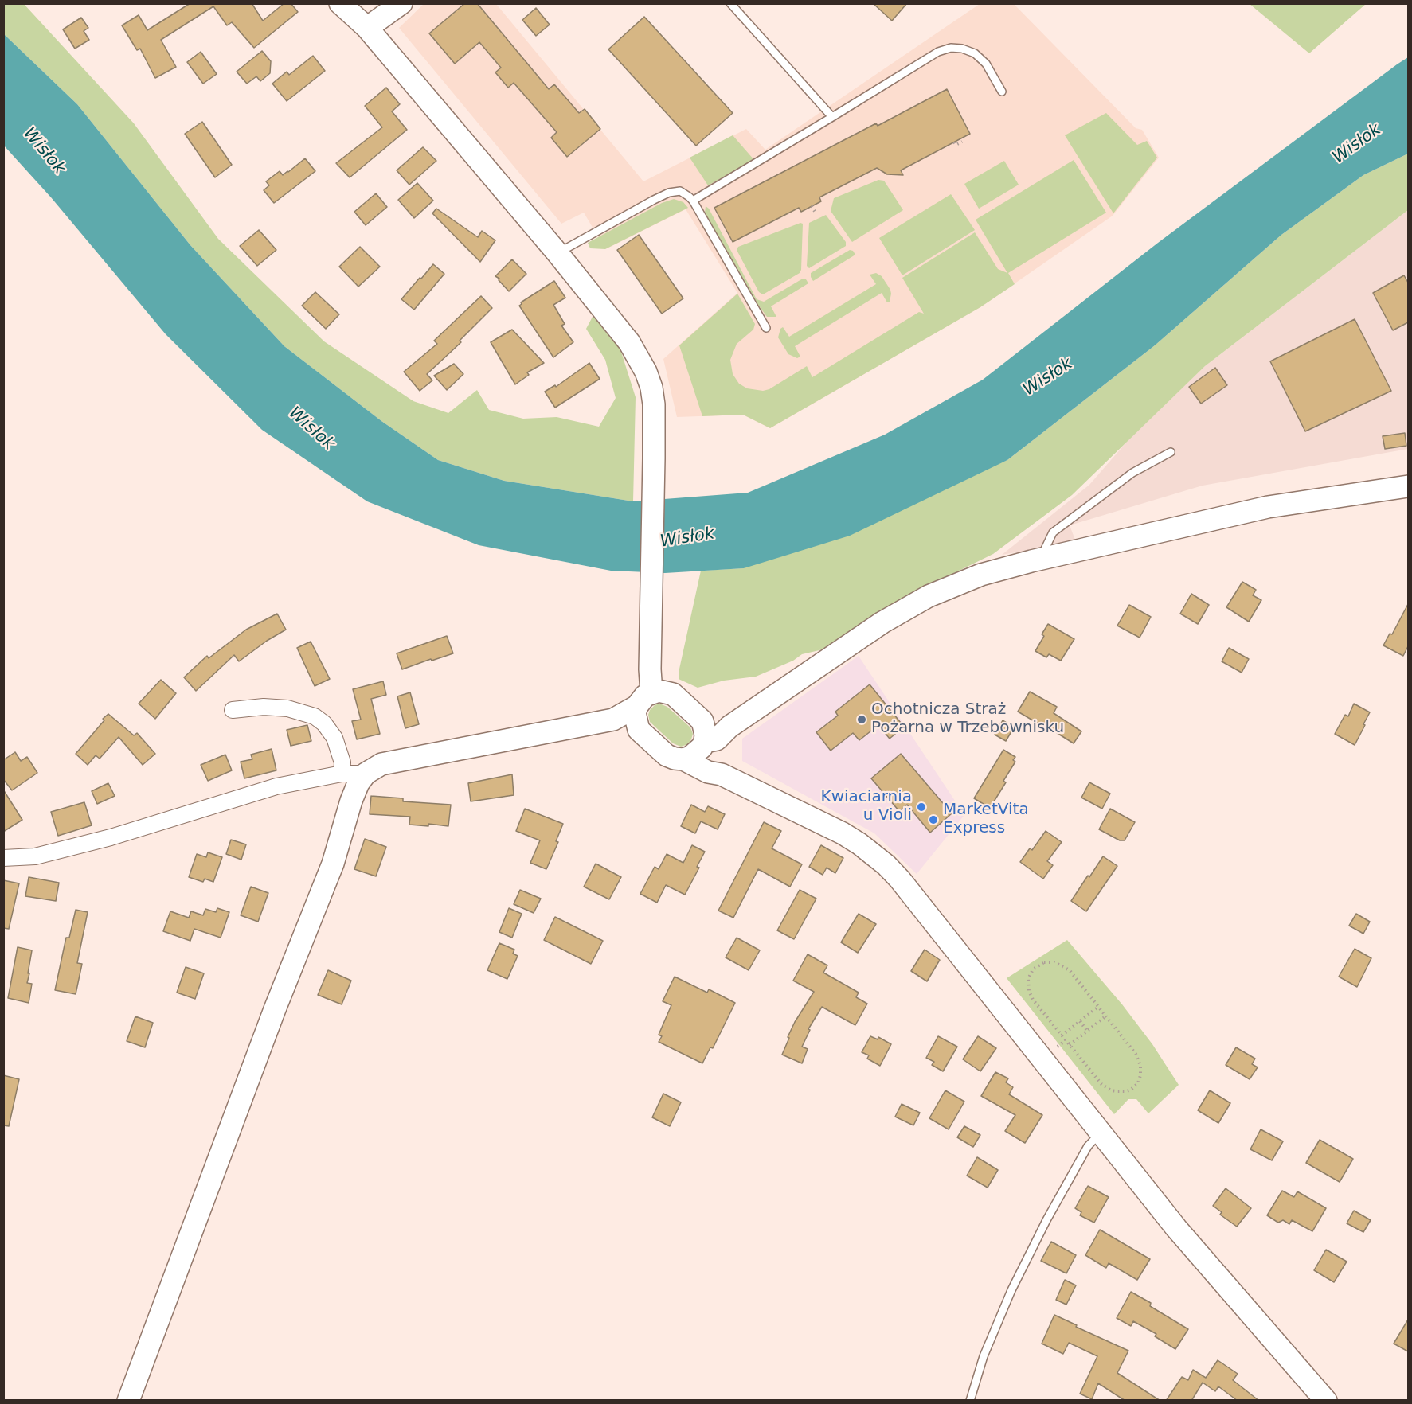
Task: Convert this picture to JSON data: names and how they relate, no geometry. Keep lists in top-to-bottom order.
{
  "water": ["Wisłok"],
  "places": ["Ochotnicza Straż Pożarna w Trzebownisku", "Kwiaciarnia u Violi", "MarketVita Express"]
}
